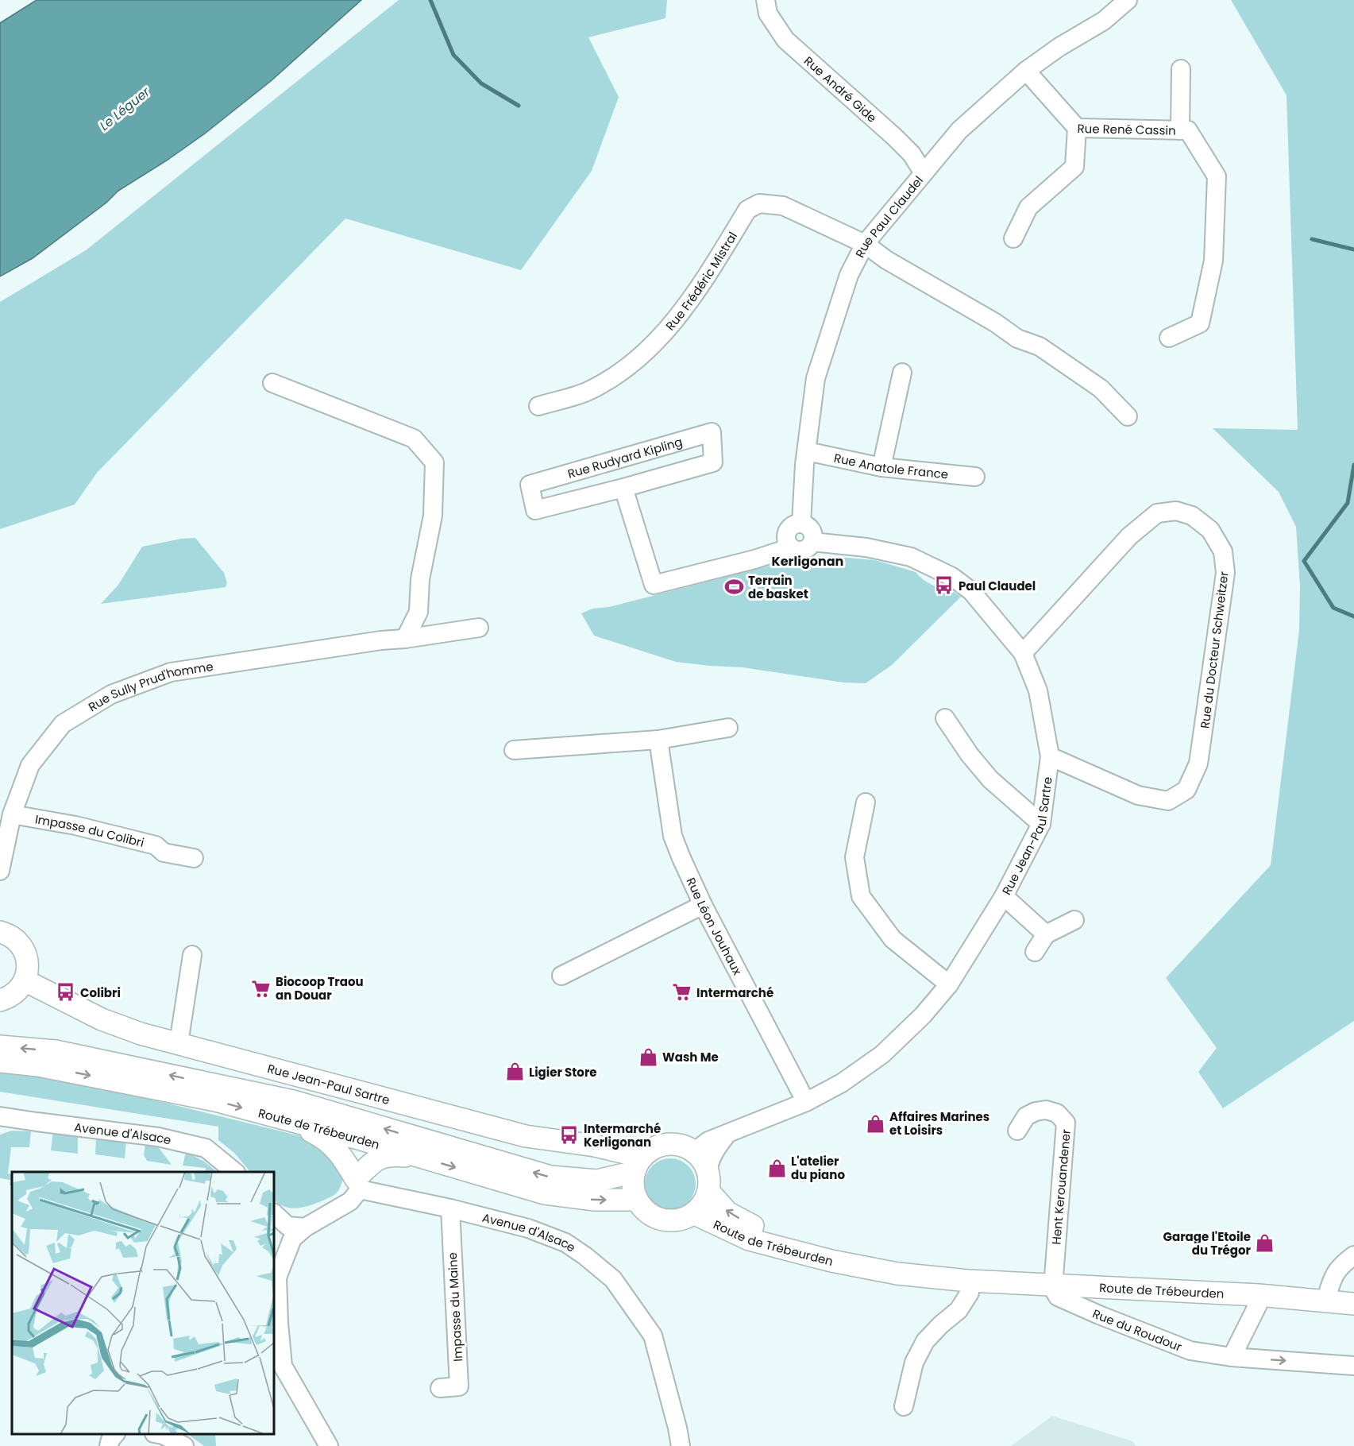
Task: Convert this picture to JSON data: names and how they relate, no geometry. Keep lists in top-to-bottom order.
{
  "streets": {
    "main road": ["Rue Jean-Paul Sartre", "Route de Trébeurden"],
    "street": [
      "Rue André Gide",
      "Rue René Cassin",
      "Rue Paul Claudel",
      "Rue Frédéric Mistral",
      "Rue Rudyard Kipling",
      "Rue Anatole France",
      "Rue du Docteur Schweitzer",
      "Rue Sully Prud'homme",
      "Impasse du Colibri",
      "Rue Léon Jouhaux",
      "Avenue d'Alsace",
      "Hent Kerouandener",
      "Impasse du Maine",
      "Rue du Roudour"
    ]
  },
  "crossings": [
    ["Rue André Gide", "Rue Paul Claudel"],
    ["Rue René Cassin", "Rue Paul Claudel"],
    ["Rue Paul Claudel", "Rue Frédéric Mistral"],
    ["Rue Paul Claudel", "Rue Anatole France"],
    ["Rue Paul Claudel", "Rue Jean-Paul Sartre"],
    ["Rue du Docteur Schweitzer", "Rue Jean-Paul Sartre"],
    ["Rue Sully Prud'homme", "Impasse du Colibri"],
    ["Rue Jean-Paul Sartre", "Rue Léon Jouhaux"],
    ["Rue Jean-Paul Sartre", "Route de Trébeurden"],
    ["Route de Trébeurden", "Hent Kerouandener"],
    ["Route de Trébeurden", "Rue du Roudour"],
    ["Avenue d'Alsace", "Impasse du Maine"],
    ["Hent Kerouandener", "Rue du Roudour"]
  ],
  "one_way": ["Rue du Roudour"],
  "districts": ["Kerligonan"],
  "water": ["Le Léguer"],
  "places": {
    "bus stop": ["Paul Claudel", "Colibri", "Intermarché Kerligonan"],
    "sports": ["Terrain de basket"],
    "supermarket": ["Biocoop Traou an Douar", "Intermarché"],
    "shop": [
      "Wash Me",
      "Ligier Store",
      "Affaires Marines et Loisirs",
      "L'atelier du piano",
      "Garage l'Etoile du Trégor"
    ]
  }
}
